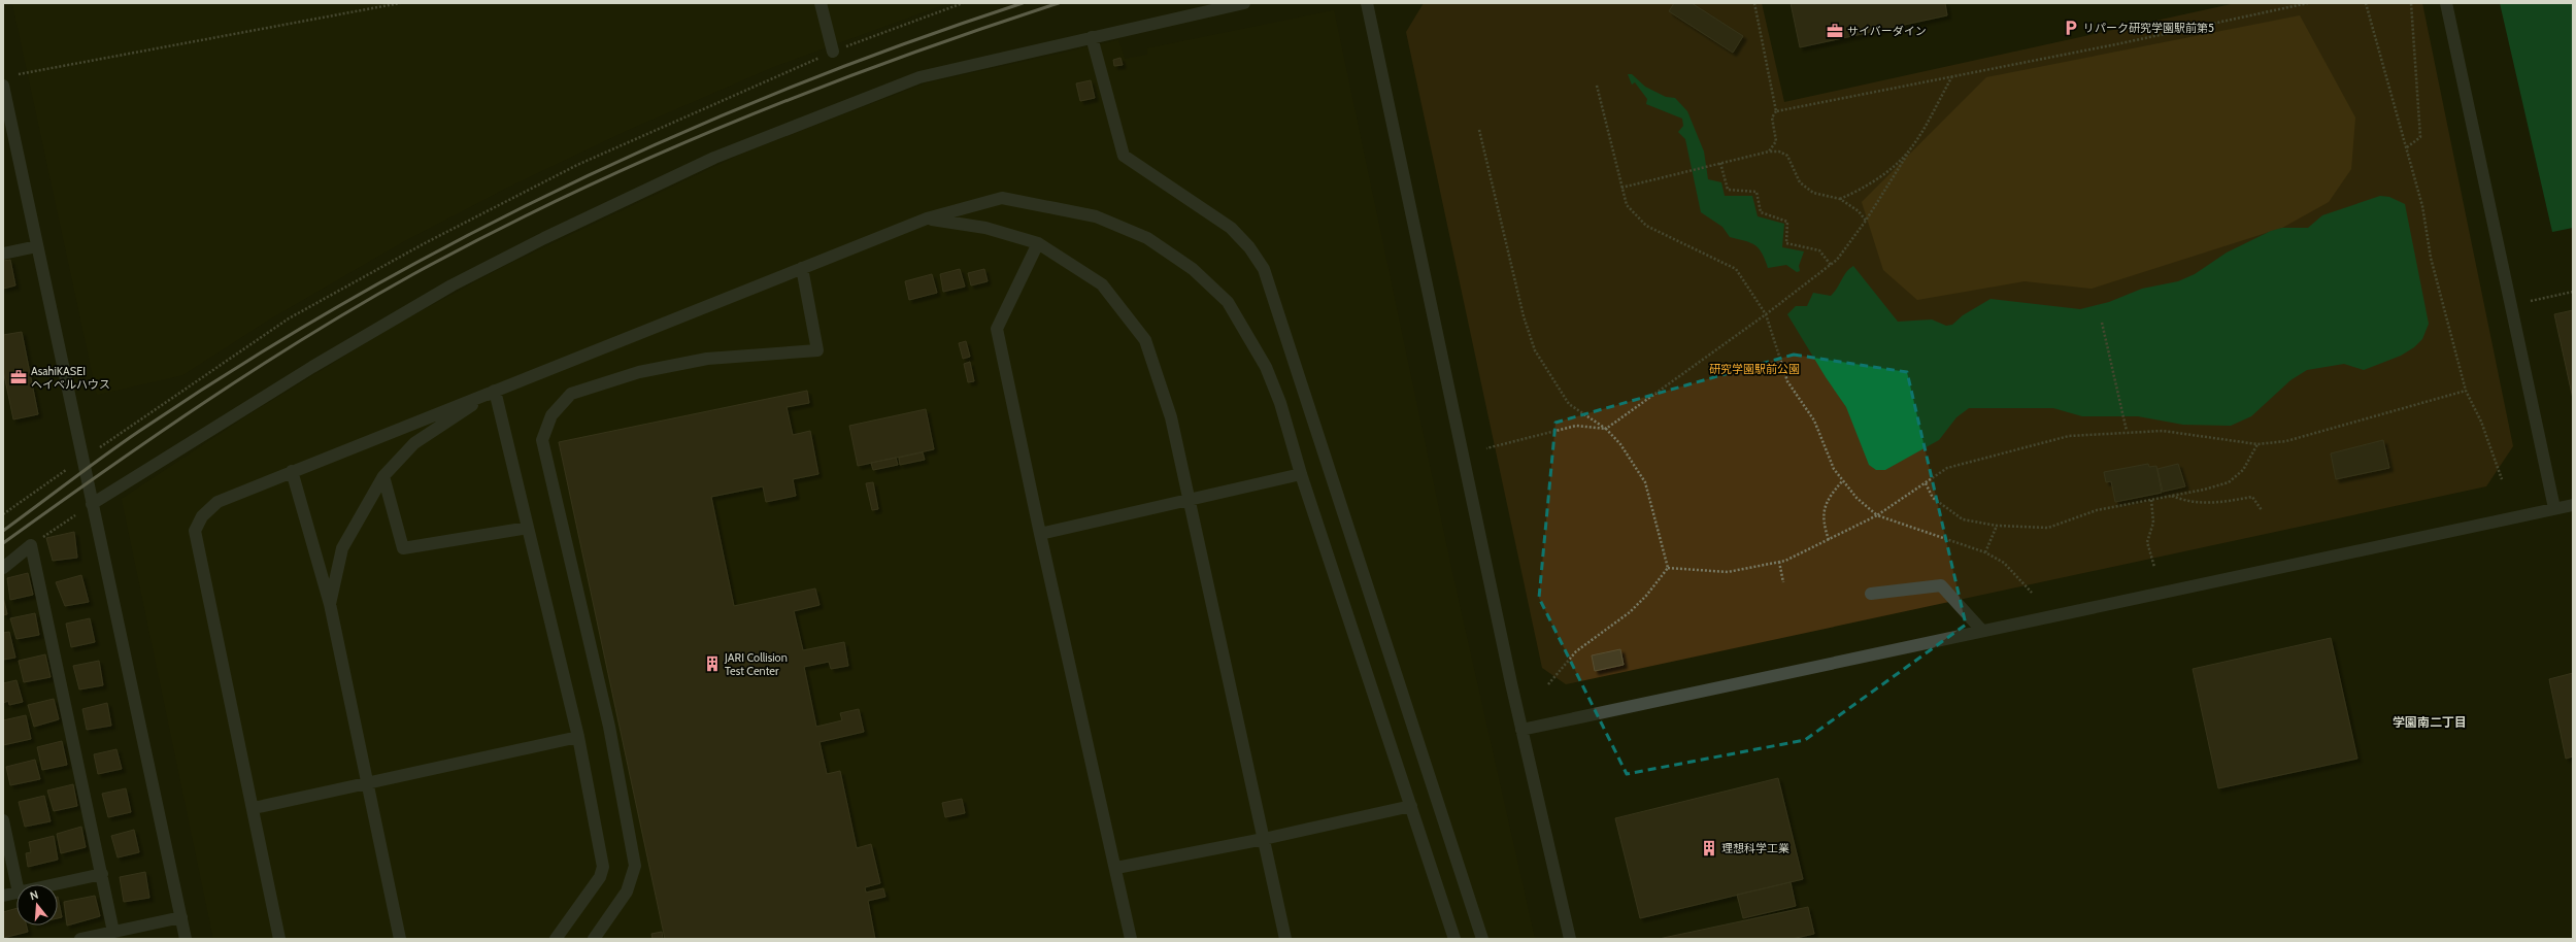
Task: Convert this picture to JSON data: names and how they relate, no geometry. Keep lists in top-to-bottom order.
{
  "districts": ["学園南二丁目"],
  "parks": ["研究学園駅前公園"],
  "places": {
    "parking": ["リパーク研究学園駅前第5"],
    "office": ["サイバーダイン", "AsahiKASEI ヘイベルハウス"],
    "building": ["JARI Collision Test Center", "理想科学工業"]
  },
  "north": "top"
}
